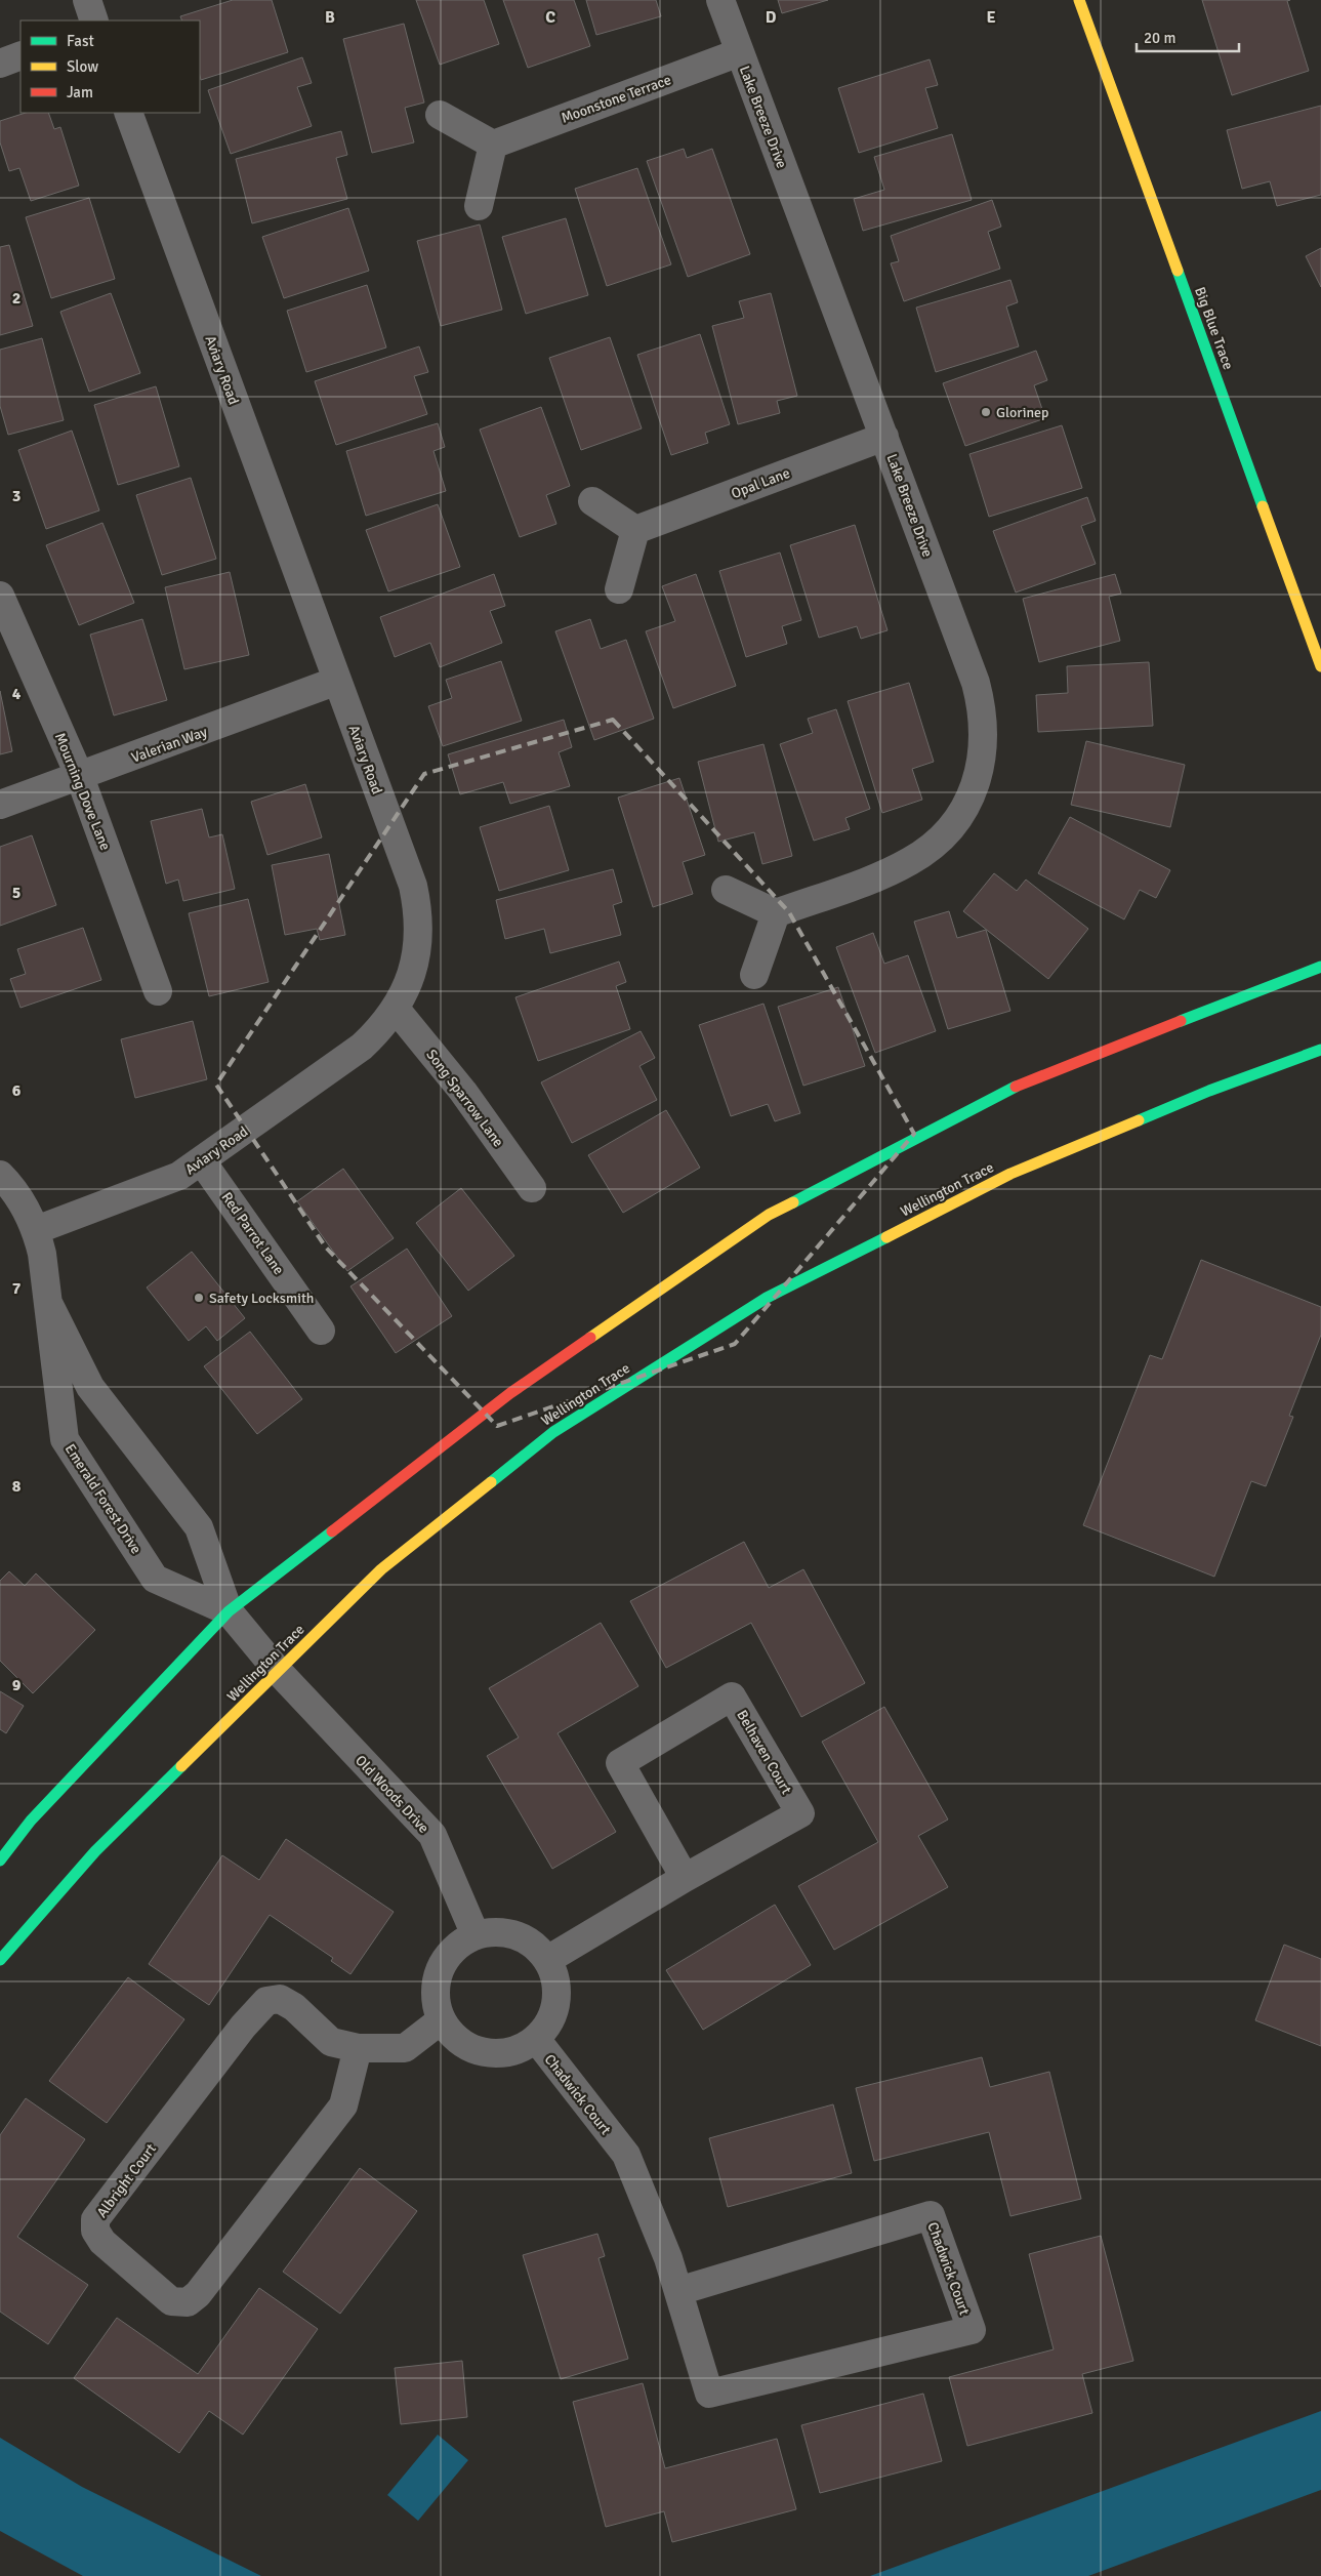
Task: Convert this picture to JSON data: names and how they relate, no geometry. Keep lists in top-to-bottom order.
{
  "streets": {
    "street": [
      "Moonstone Terrace",
      "Lake Breeze Drive",
      "Big Blue Trace",
      "Aviary Road",
      "Opal Lane",
      "Valerian Way",
      "Mourning Dove Lane",
      "Song Sparrow Lane",
      "Wellington Trace",
      "Red Parrot Lane",
      "Emerald Forest Drive",
      "Belhaven Court",
      "Old Woods Drive",
      "Chadwick Court",
      "Albright Court"
    ]
  },
  "crossings": [
    ["Moonstone Terrace", "Lake Breeze Drive"],
    ["Lake Breeze Drive", "Opal Lane"],
    ["Aviary Road", "Valerian Way"],
    ["Aviary Road", "Song Sparrow Lane"],
    ["Aviary Road", "Red Parrot Lane"],
    ["Aviary Road", "Emerald Forest Drive"],
    ["Valerian Way", "Mourning Dove Lane"],
    ["Wellington Trace", "Emerald Forest Drive"],
    ["Wellington Trace", "Old Woods Drive"],
    ["Emerald Forest Drive", "Old Woods Drive"],
    ["Belhaven Court", "Old Woods Drive"],
    ["Belhaven Court", "Chadwick Court"],
    ["Belhaven Court", "Albright Court"],
    ["Old Woods Drive", "Chadwick Court"],
    ["Old Woods Drive", "Albright Court"],
    ["Chadwick Court", "Albright Court"]
  ],
  "places": ["Glorinep", "Safety Locksmith"],
  "legend": ["Fast", "Slow", "Jam"],
  "scale_bar": "20 m",
  "grid": {
    "columns": [
      "B",
      "C",
      "D",
      "E"
    ],
    "rows": [
      "2",
      "3",
      "4",
      "5",
      "6",
      "7",
      "8",
      "9"
    ]
  }
}
